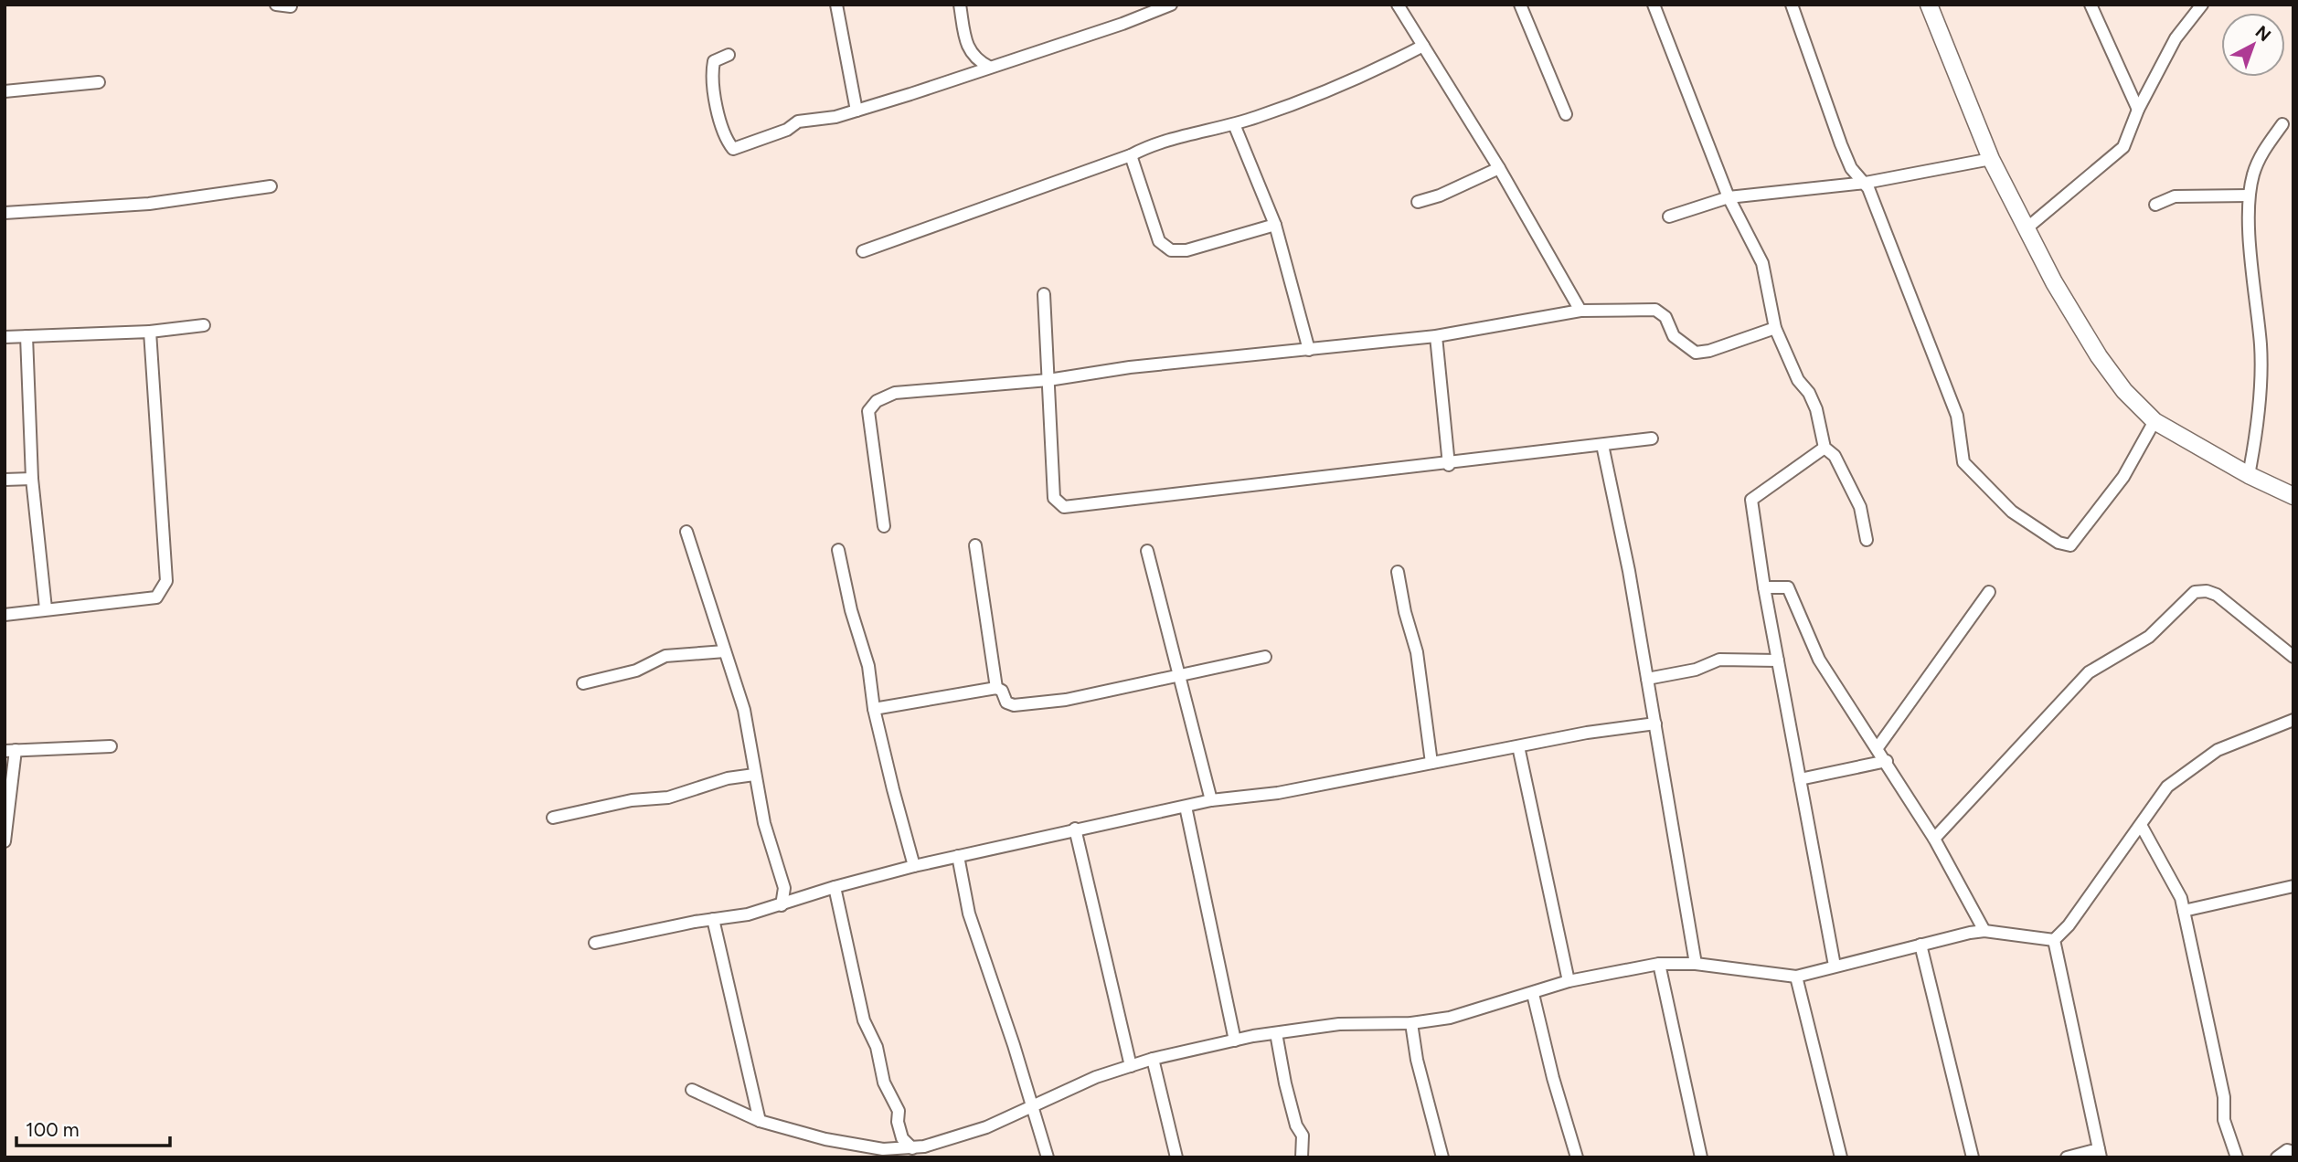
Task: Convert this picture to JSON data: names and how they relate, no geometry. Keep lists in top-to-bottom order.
{
  "scale_bar": "100 m",
  "north": "top right"
}
